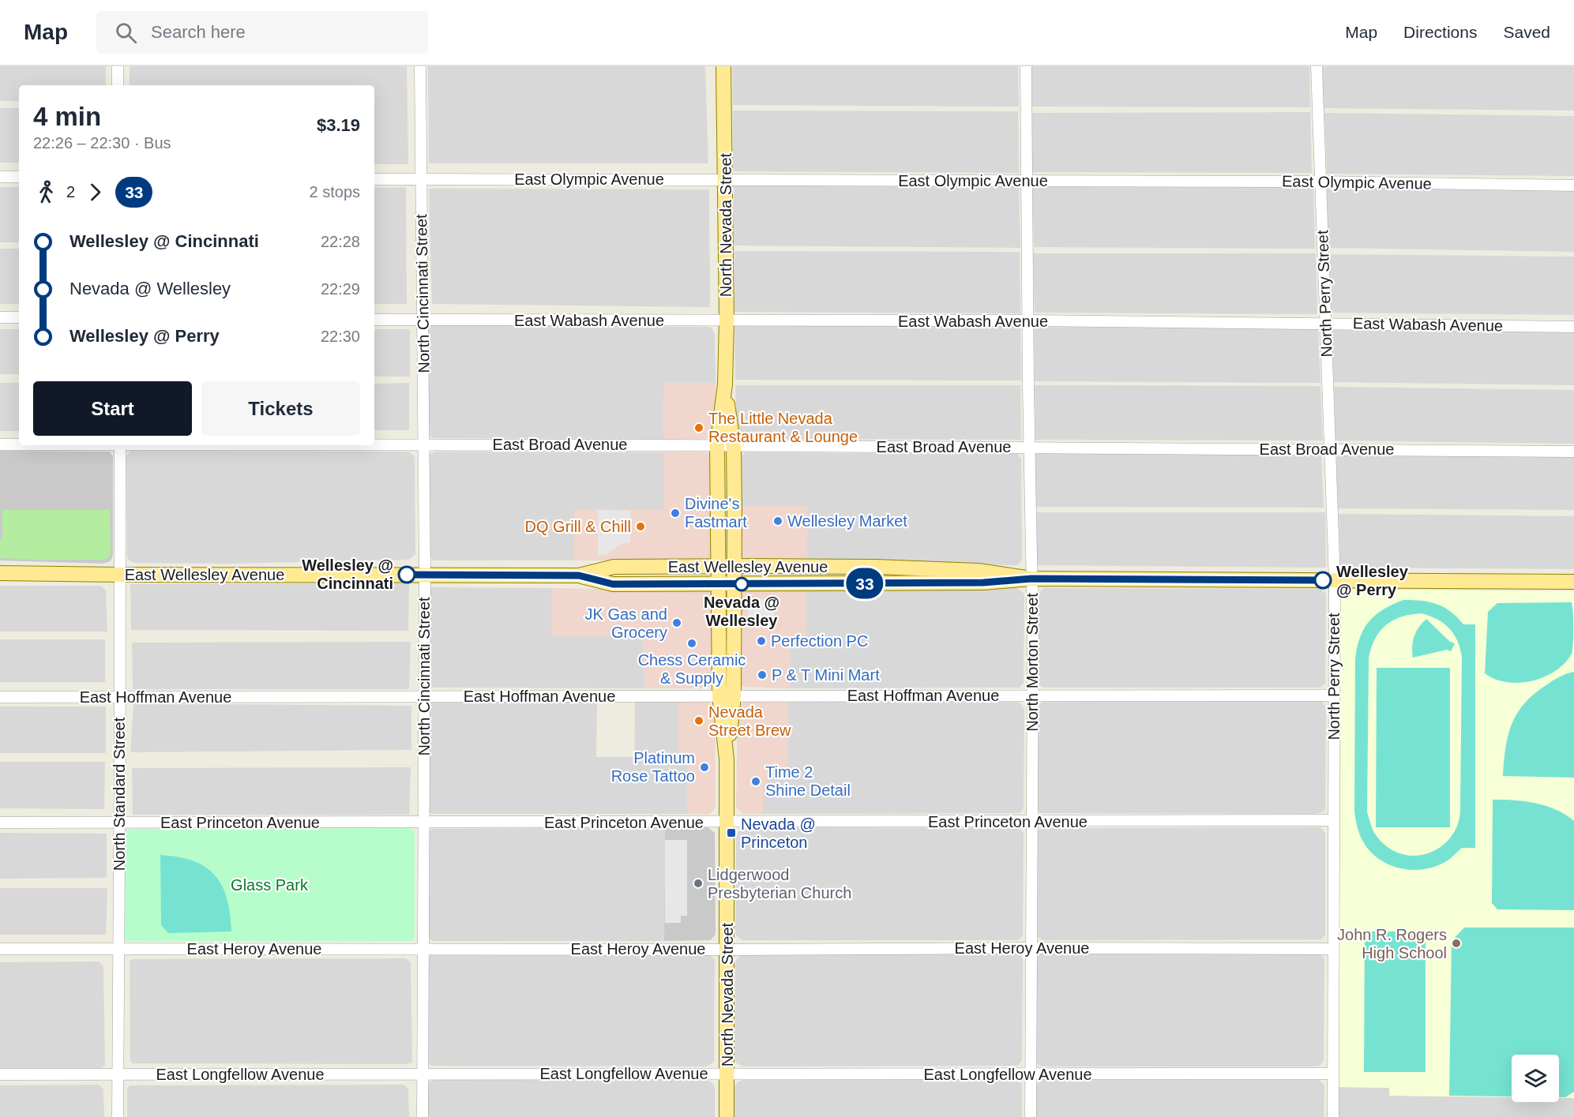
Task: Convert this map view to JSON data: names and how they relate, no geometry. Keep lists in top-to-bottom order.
{
  "streets": {
    "main road": ["North Nevada Street", "East Wellesley Avenue"],
    "street": [
      "East Olympic Avenue",
      "North Cincinnati Street",
      "North Perry Street",
      "East Wabash Avenue",
      "East Broad Avenue",
      "North Morton Street",
      "East Hoffman Avenue",
      "North Standard Street",
      "East Princeton Avenue",
      "East Heroy Avenue",
      "East Longfellow Avenue"
    ]
  },
  "crossings": [
    ["East Olympic Avenue", "North Nevada Street"],
    ["East Olympic Avenue", "North Cincinnati Street"],
    ["East Olympic Avenue", "North Perry Street"],
    ["East Olympic Avenue", "North Morton Street"],
    ["North Nevada Street", "East Wabash Avenue"],
    ["North Nevada Street", "East Broad Avenue"],
    ["North Nevada Street", "East Wellesley Avenue"],
    ["North Nevada Street", "East Hoffman Avenue"],
    ["North Nevada Street", "East Princeton Avenue"],
    ["North Nevada Street", "East Heroy Avenue"],
    ["North Nevada Street", "East Longfellow Avenue"],
    ["North Cincinnati Street", "East Wabash Avenue"],
    ["North Cincinnati Street", "East Broad Avenue"],
    ["North Cincinnati Street", "East Wellesley Avenue"],
    ["North Cincinnati Street", "East Hoffman Avenue"],
    ["North Cincinnati Street", "East Princeton Avenue"],
    ["North Cincinnati Street", "East Heroy Avenue"],
    ["North Cincinnati Street", "East Longfellow Avenue"],
    ["North Perry Street", "East Wabash Avenue"],
    ["North Perry Street", "East Broad Avenue"],
    ["North Perry Street", "East Wellesley Avenue"],
    ["North Perry Street", "East Hoffman Avenue"],
    ["North Perry Street", "East Princeton Avenue"],
    ["North Perry Street", "East Heroy Avenue"],
    ["North Perry Street", "East Longfellow Avenue"],
    ["East Wabash Avenue", "North Morton Street"],
    ["East Broad Avenue", "North Morton Street"],
    ["East Wellesley Avenue", "North Morton Street"],
    ["East Wellesley Avenue", "North Standard Street"],
    ["North Morton Street", "East Hoffman Avenue"],
    ["North Morton Street", "East Princeton Avenue"],
    ["North Morton Street", "East Heroy Avenue"],
    ["North Morton Street", "East Longfellow Avenue"],
    ["East Hoffman Avenue", "North Standard Street"],
    ["North Standard Street", "East Princeton Avenue"],
    ["North Standard Street", "East Heroy Avenue"],
    ["North Standard Street", "East Longfellow Avenue"]
  ],
  "parks": ["Glass Park"],
  "places": {
    "other": [
      "The Little Nevada Restaurant & Lounge",
      "Divine's Fastmart",
      "Wellesley Market",
      "DQ Grill & Chill",
      "Wellesley @ Cincinnati",
      "Wellesley @ Perry",
      "Nevada @ Wellesley",
      "JK Gas and Grocery",
      "Perfection PC",
      "Chess Ceramic & Supply",
      "P & T Mini Mart",
      "Nevada Street Brew",
      "Platinum Rose Tattoo",
      "Time 2 Shine Detail",
      "Lidgerwood Presbyterian Church",
      "John R. Rogers High School"
    ],
    "transit": ["Nevada @ Princeton"]
  },
  "lines": ["bus line 33"],
  "page": {
    "header": "Map",
    "search": "Search here",
    "nav": ["Map", "Directions", "Saved"],
    "on_map": "33",
    "heading": ["4 min", "22:26 – 22:30 · Bus", "$3.19"],
    "legs": ["2", "33", "2 stops"],
    "list": [
      {
        "name": "Wellesley @ Cincinnati",
        "value": "22:28"
      },
      {
        "name": "Nevada @ Wellesley",
        "value": "22:29"
      },
      {
        "name": "Wellesley @ Perry",
        "value": "22:30"
      }
    ],
    "buttons": ["Start", "Tickets"]
  }
}
